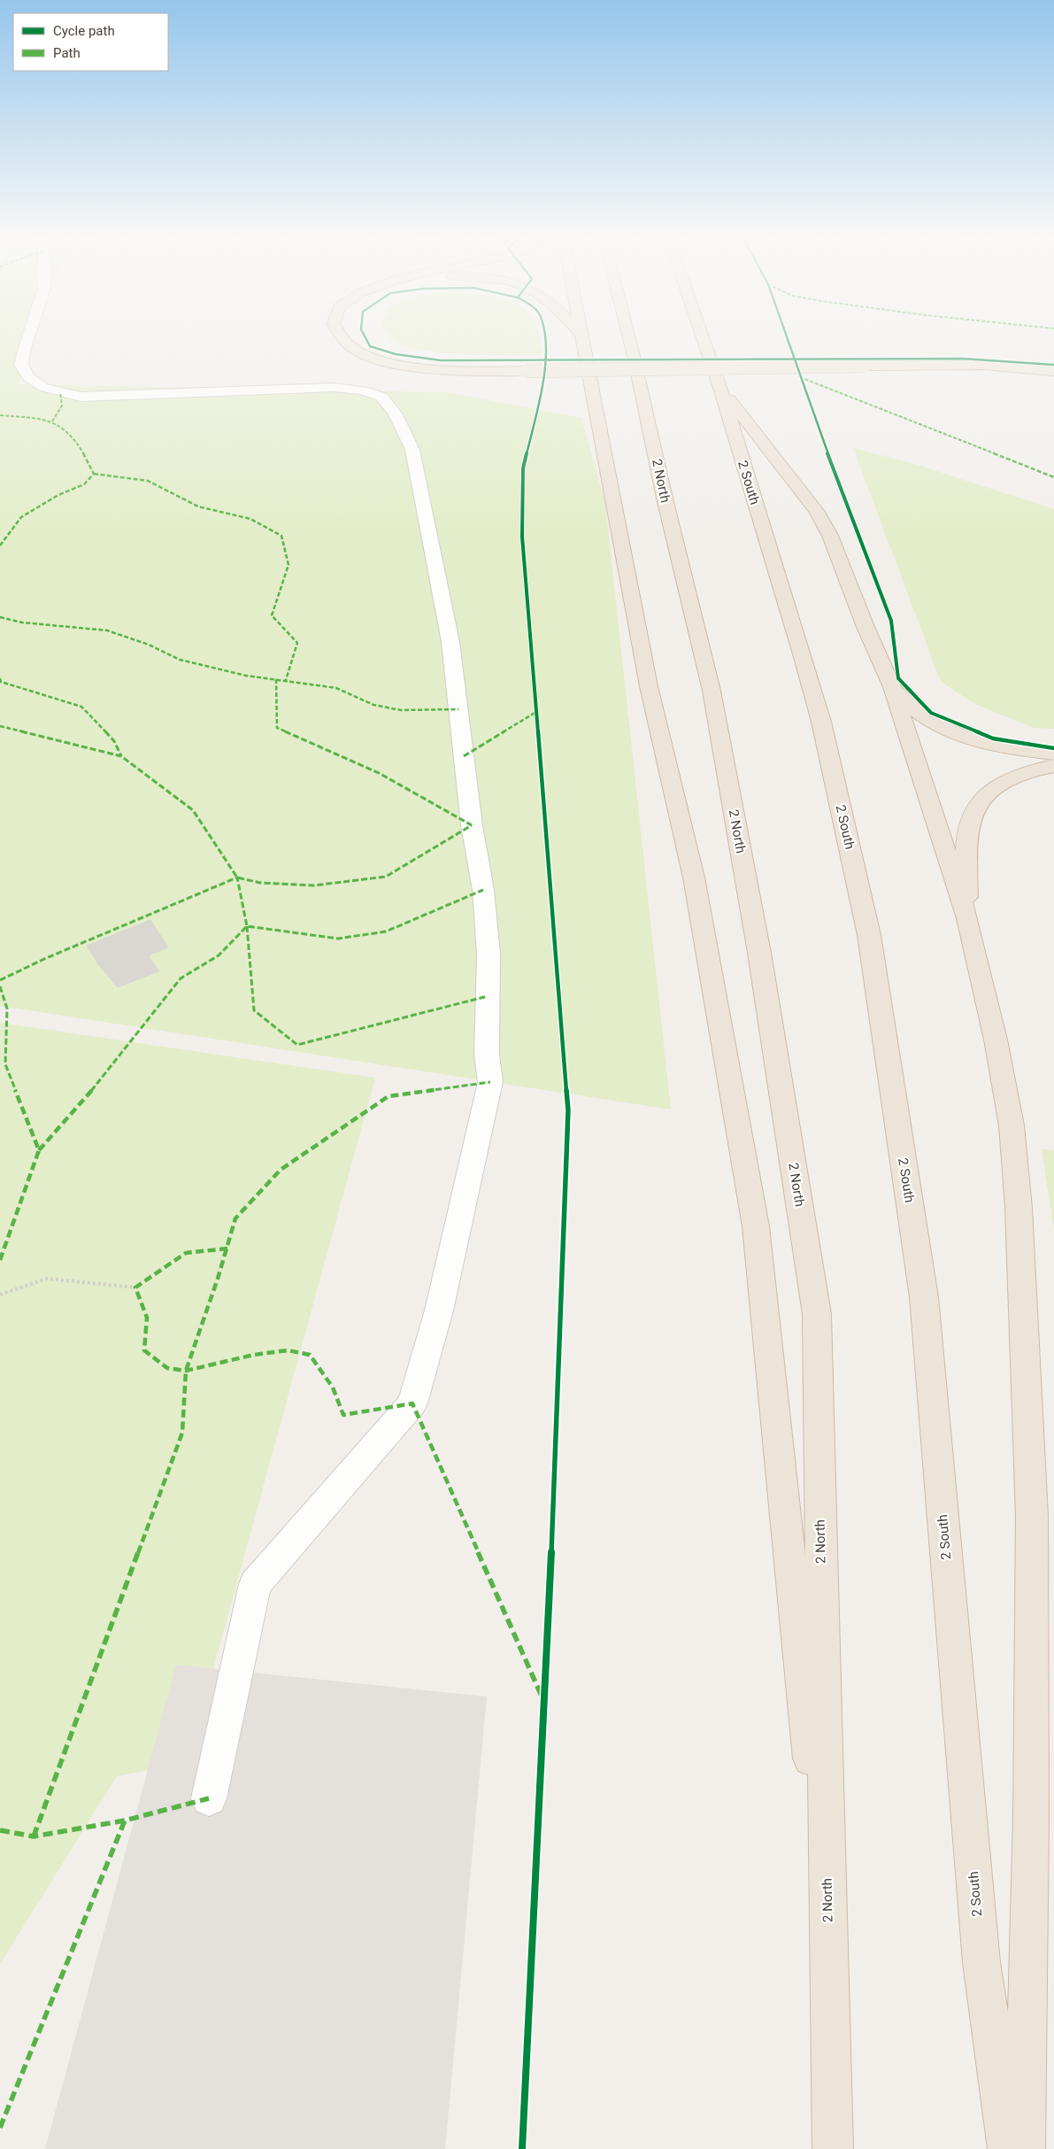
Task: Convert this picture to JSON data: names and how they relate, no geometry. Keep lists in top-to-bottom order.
{
  "streets": {
    "highway": ["2 North", "2 South"]
  },
  "legend": ["Cycle path", "Path"]
}
